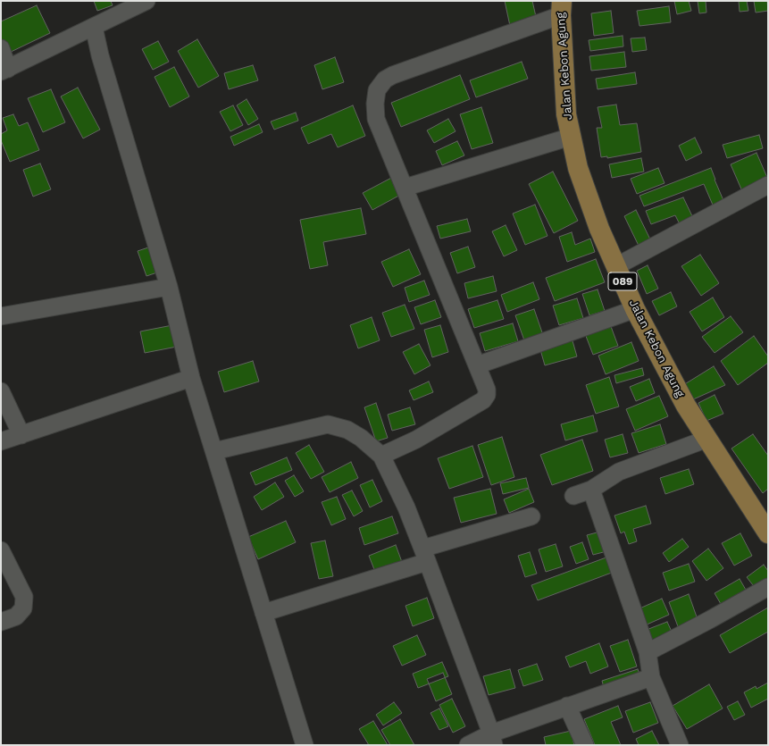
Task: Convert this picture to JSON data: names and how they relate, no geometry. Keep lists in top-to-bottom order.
{
  "streets": {
    "main road": ["Jalan Kebon Agung", "089"]
  }
}
